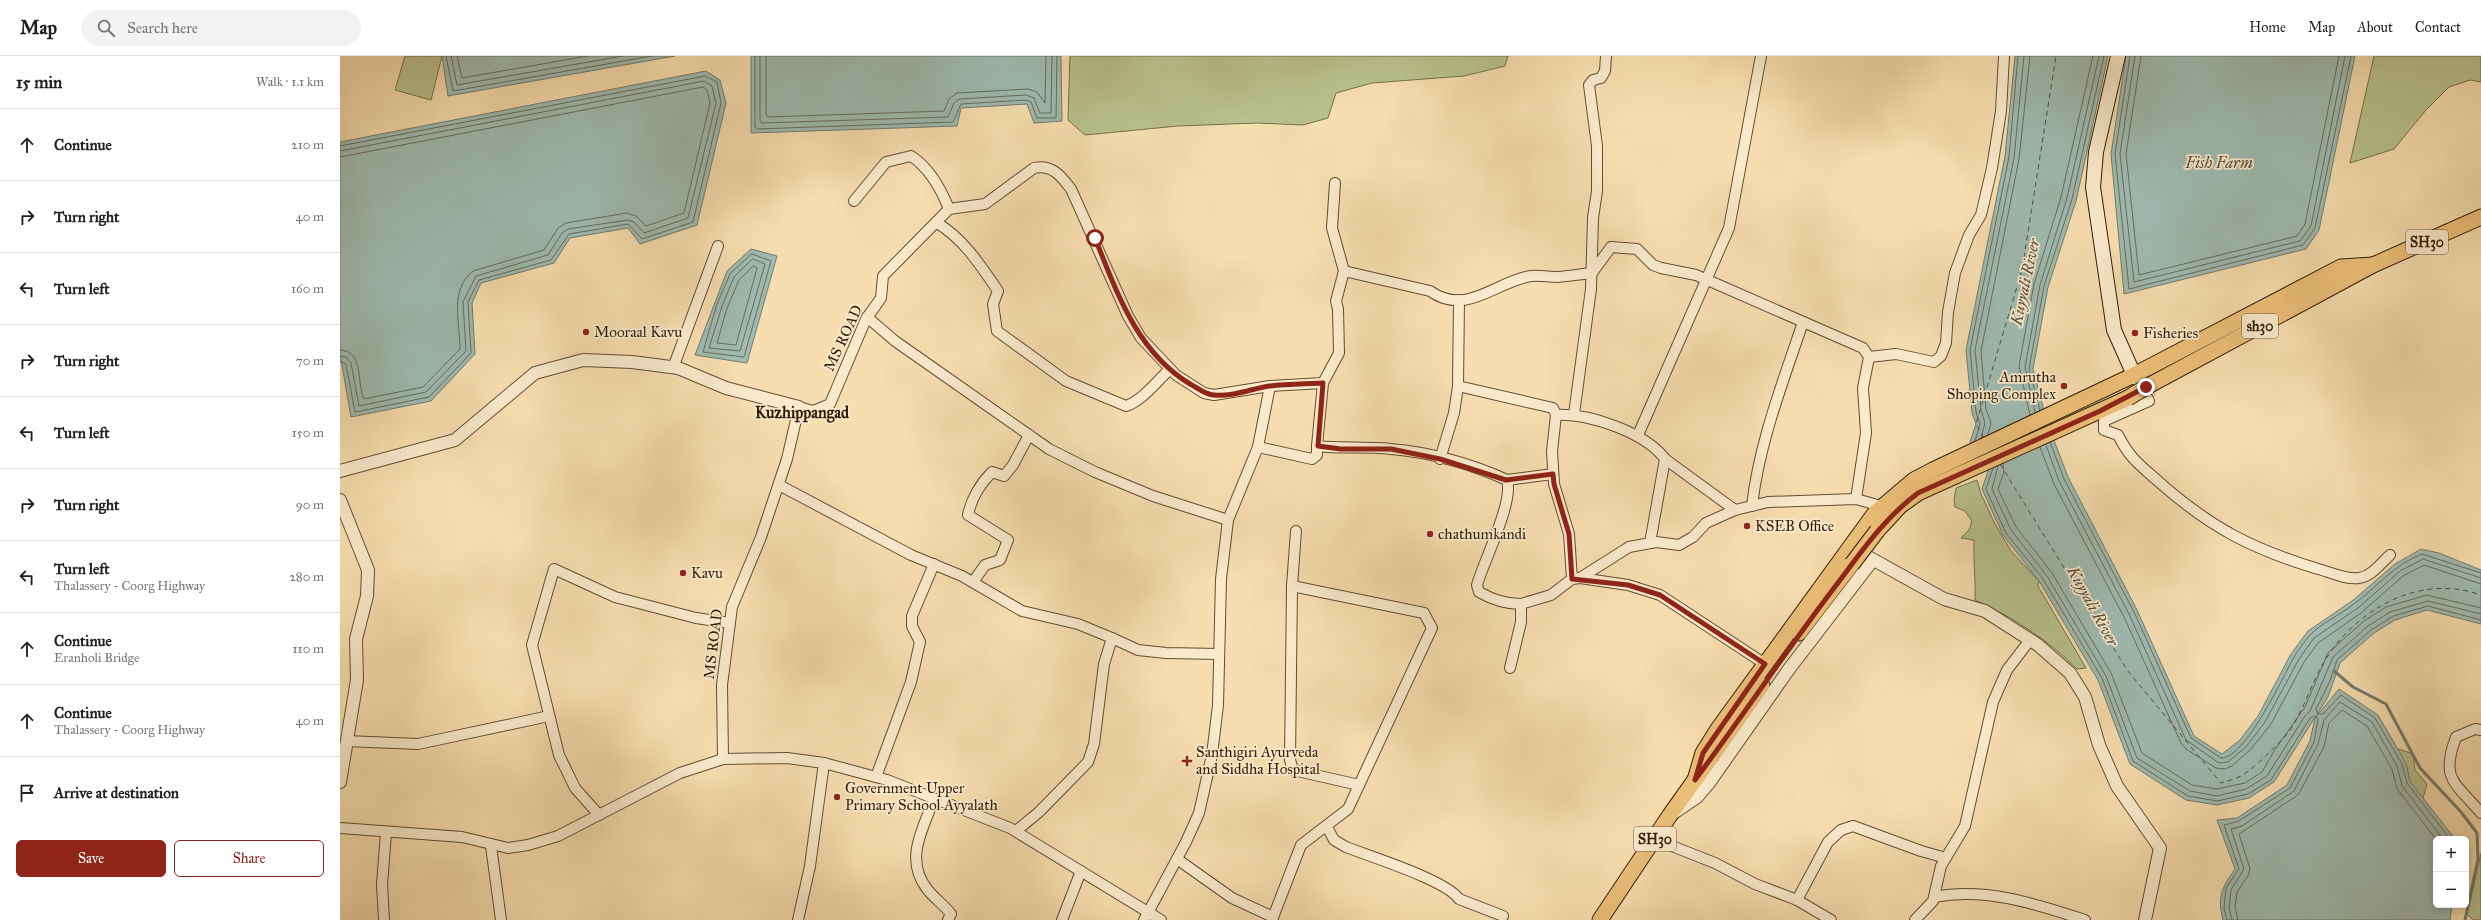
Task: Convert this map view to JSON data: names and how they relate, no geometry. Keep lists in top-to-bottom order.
{
  "streets": {
    "main road": ["SH30", "sh30"],
    "street": ["MS ROAD"]
  },
  "crossings": [
    ["SH30", "sh30"]
  ],
  "districts": ["Kuzhippangad"],
  "water": ["Fish Farm", "Kuyyali River"],
  "places": {
    "other": [
      "Mooraal Kavu",
      "Fisheries",
      "Amrutha Shoping Complex",
      "KSEB Office",
      "chathumkandi",
      "Kavu",
      "Government Upper Primary School Ayyalath"
    ],
    "health": ["Santhigiri Ayurveda and Siddha Hospital"]
  },
  "page": {
    "header": "Map",
    "search": "Search here",
    "nav": [
      "Home",
      "Map",
      "About",
      "Contact"
    ],
    "heading": ["15 min", "Walk · 1.1 km"],
    "list": [
      ["Continue", "210 m"],
      ["Turn right", "40 m"],
      ["Turn left", "160 m"],
      ["Turn right", "70 m"],
      ["Turn left", "150 m"],
      ["Turn right", "90 m"],
      ["Turn left", "Thalassery - Coorg Highway", "280 m"],
      ["Continue", "Eranholi Bridge", "110 m"],
      ["Continue", "Thalassery - Coorg Highway", "40 m"],
      "Arrive at destination"
    ],
    "buttons": ["Save", "Share"],
    "map_buttons": ["+", "−"]
  }
}
